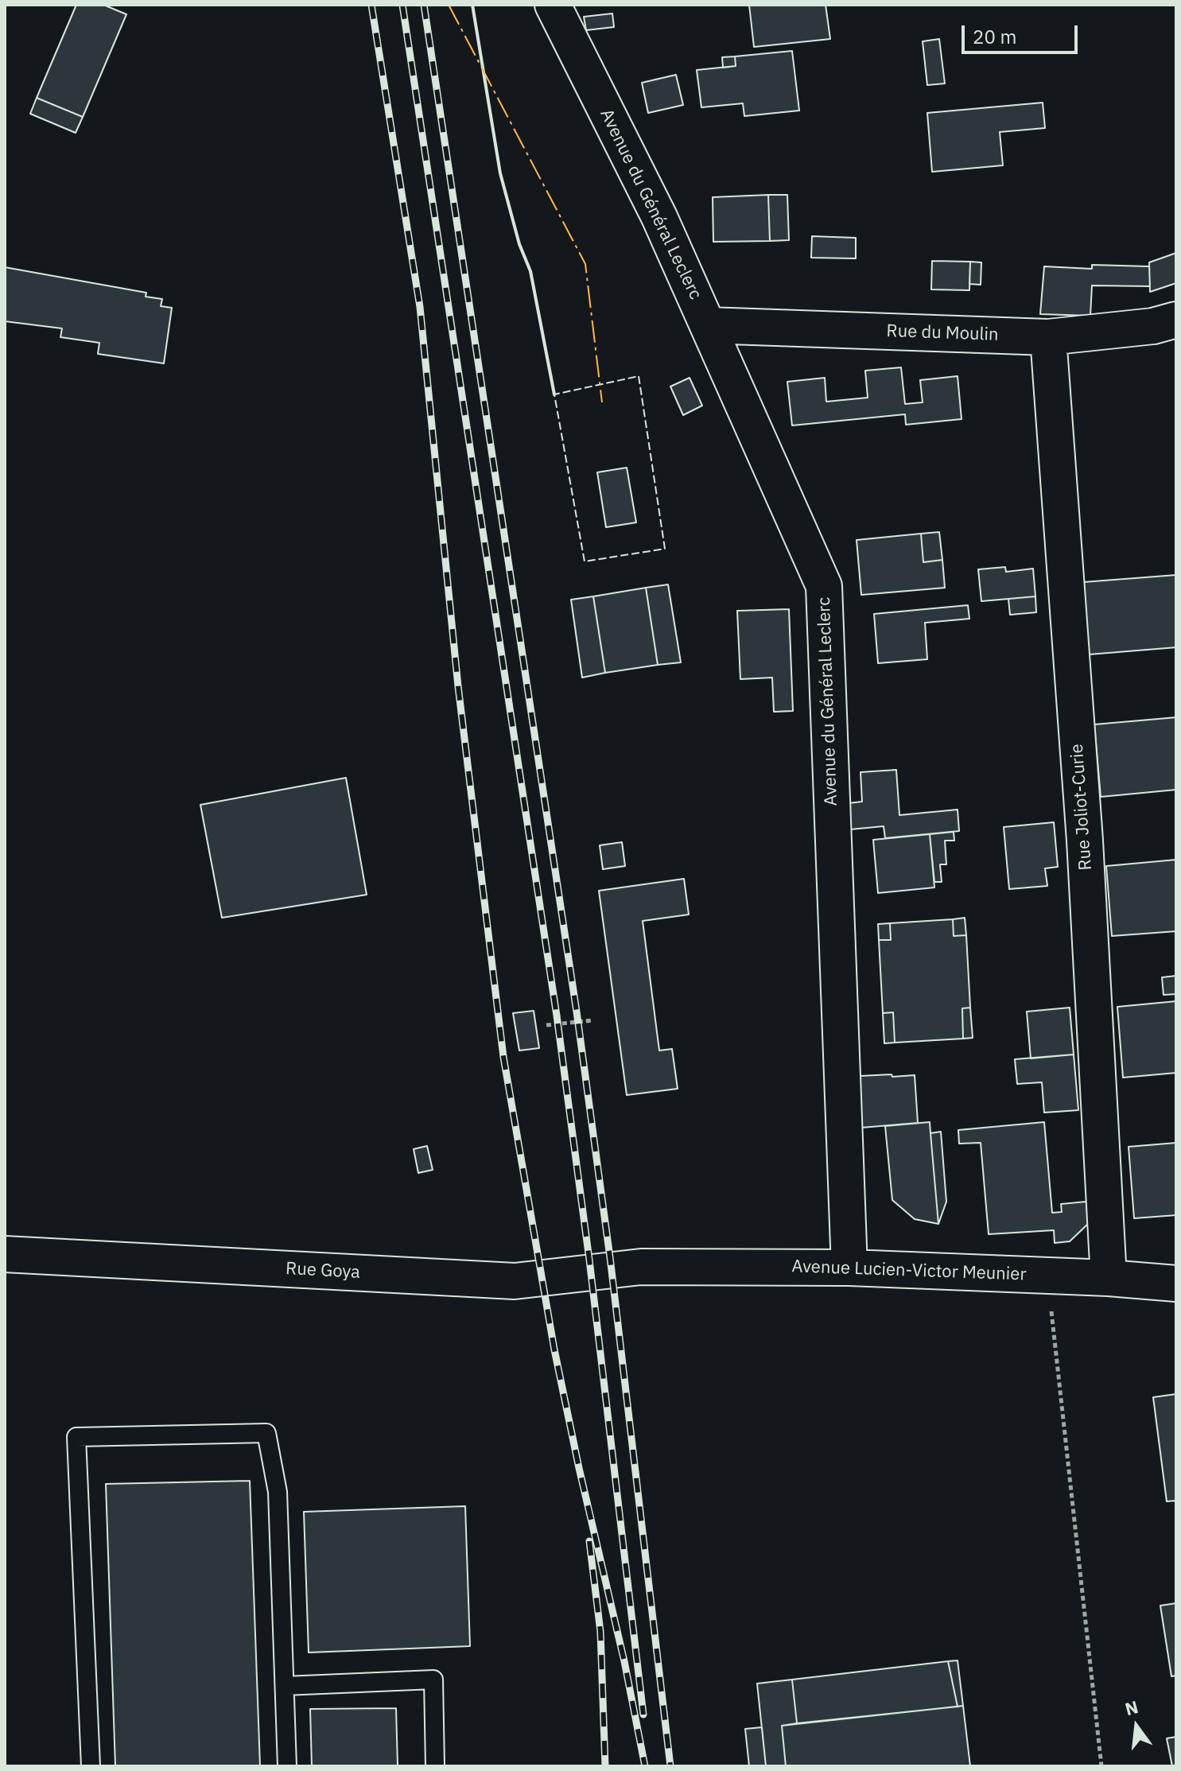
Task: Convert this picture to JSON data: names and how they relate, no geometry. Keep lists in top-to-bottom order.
{
  "streets": {
    "street": [
      "Avenue du Général Leclerc",
      "Rue du Moulin",
      "Rue Joliot-Curie",
      "Rue Goya",
      "Avenue Lucien-Victor Meunier"
    ]
  },
  "crossings": [
    ["Avenue du Général Leclerc", "Rue du Moulin"],
    ["Avenue du Général Leclerc", "Avenue Lucien-Victor Meunier"],
    ["Rue du Moulin", "Rue Joliot-Curie"],
    ["Rue Joliot-Curie", "Avenue Lucien-Victor Meunier"],
    ["Rue Goya", "Avenue Lucien-Victor Meunier"]
  ],
  "scale_bar": "20 m",
  "north": "top"
}
